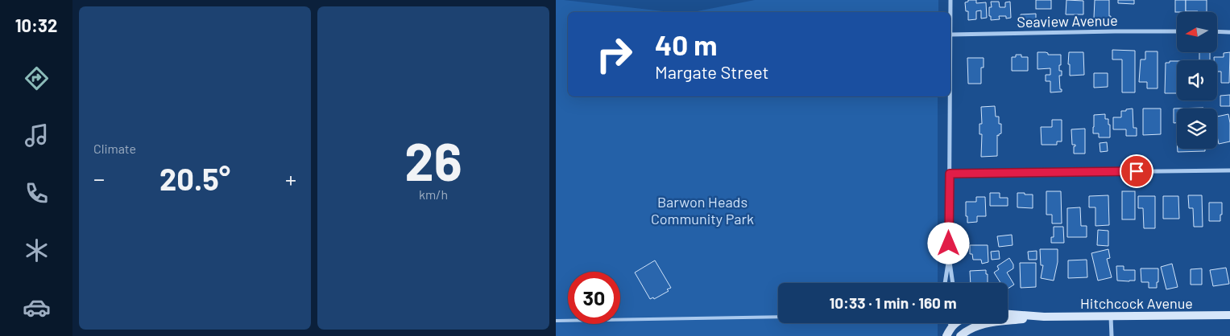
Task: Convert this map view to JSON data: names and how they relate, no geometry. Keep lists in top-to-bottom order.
{
  "streets": {
    "street": ["Seaview Avenue", "Hitchcock Avenue"]
  },
  "parks": ["Barwon Heads Community Park"],
  "north": "left",
  "page": {
    "tabs": "10:32",
    "tile": [
      "Climate",
      ["26", "km/h"]
    ],
    "turn": ["40 m", "Margate Street"],
    "heat": ["−", "20.5°", "+"],
    "limit": "30",
    "trip": "10:33 · 1 min · 160 m"
  }
}
